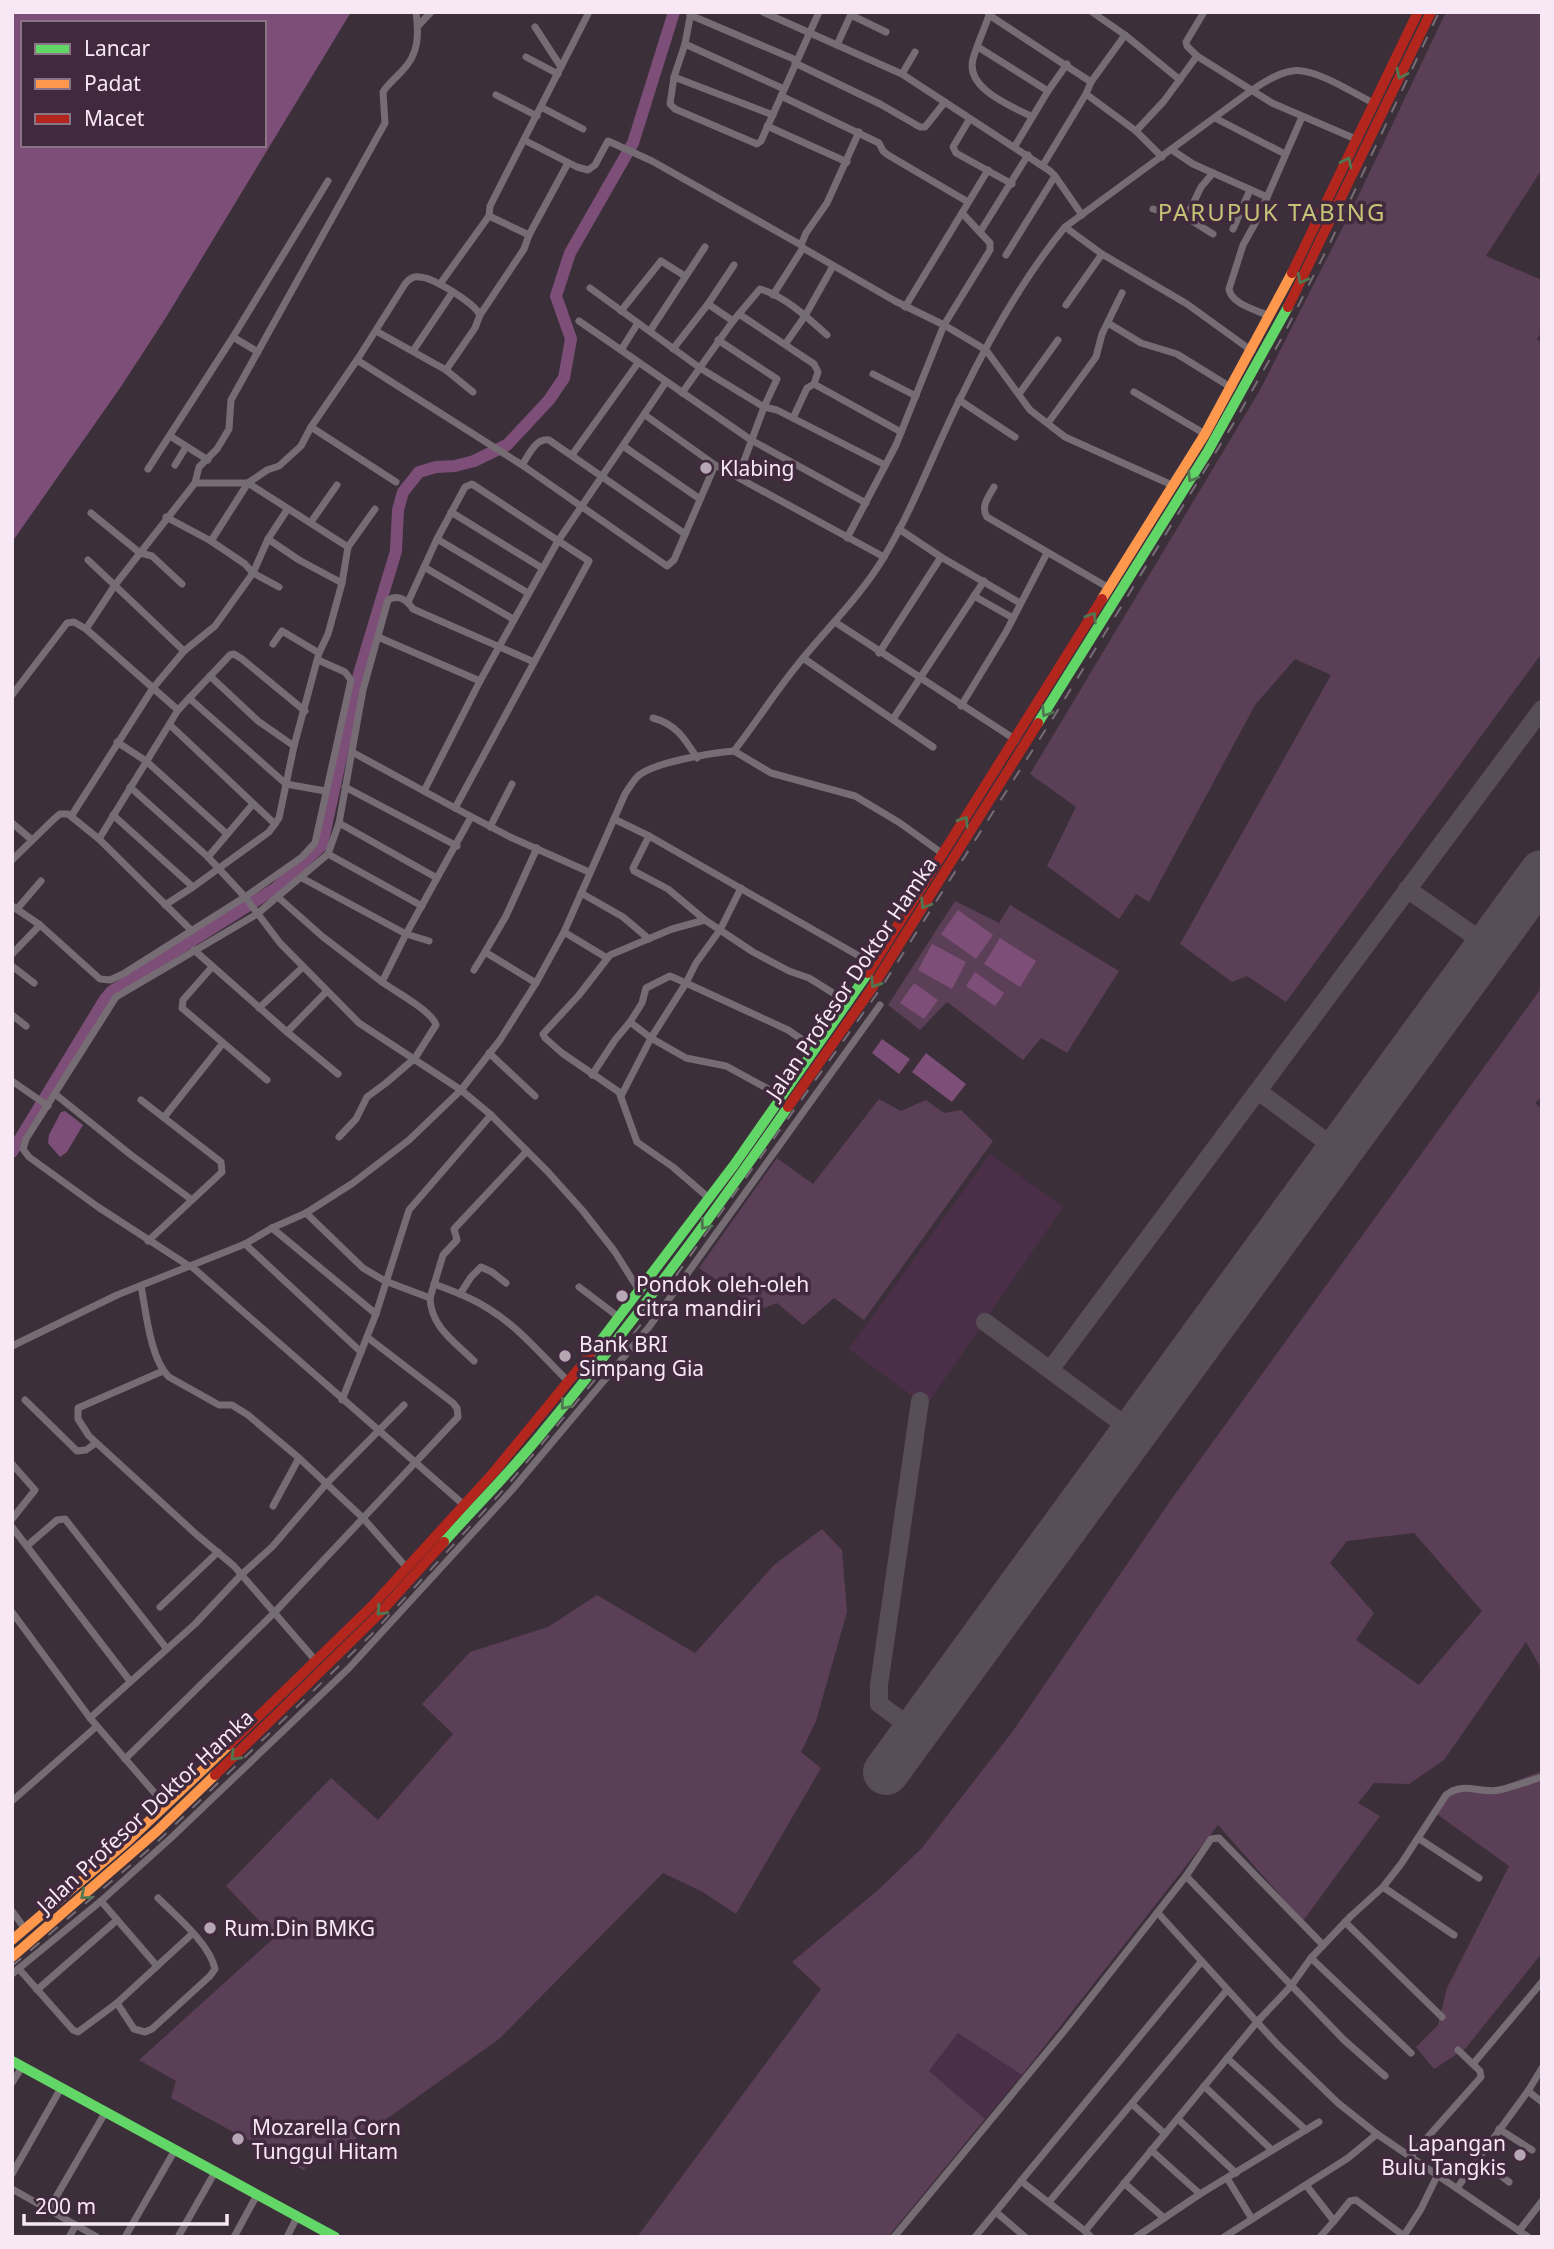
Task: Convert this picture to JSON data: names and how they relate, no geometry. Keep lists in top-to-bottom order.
{
  "streets": {
    "main road": ["Jalan Profesor Doktor Hamka"]
  },
  "districts": ["PARUPUK TABING"],
  "places": [
    "Klabing",
    "Pondok oleh-oleh citra mandiri",
    "Bank BRI Simpang Gia",
    "Rum.Din BMKG",
    "Mozarella Corn Tunggul Hitam",
    "Lapangan Bulu Tangkis"
  ],
  "legend": ["Lancar", "Padat", "Macet"],
  "scale_bar": "200 m"
}
